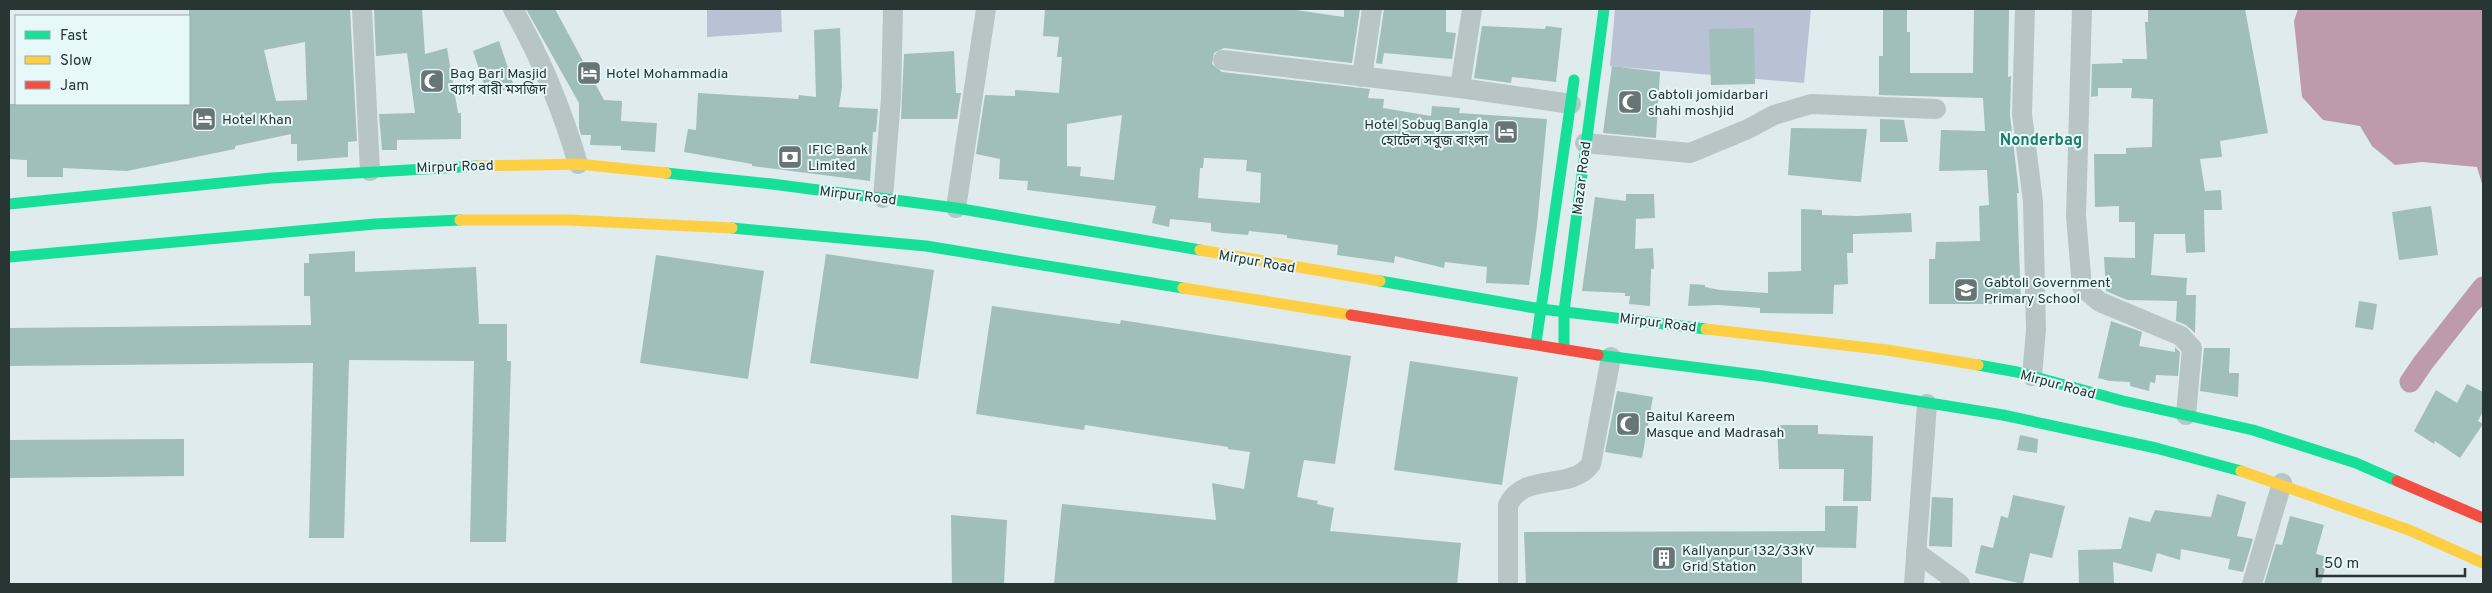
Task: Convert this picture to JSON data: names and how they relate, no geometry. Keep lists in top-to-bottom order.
{
  "streets": {
    "main road": ["Mirpur Road", "Mazar Road"]
  },
  "crossings": [
    ["Mirpur Road", "Mazar Road"]
  ],
  "districts": ["Nonderbag"],
  "places": {
    "hotel": ["Hotel Mohammadia", "Hotel Khan", "Hotel Sobug Bangla হোটেল সবুজ বাংলা"],
    "mosque": ["Bag Bari Masjid ব্যাগ বারী মসজিদ", "Gabtoli jomidarbari shahi moshjid", "Baitul Kareem Masque and Madrasah"],
    "bank": ["IFIC Bank Limited"],
    "school or university": ["Gabtoli Government Primary School"],
    "building": ["Kallyanpur 132/33kV Grid Station"]
  },
  "legend": ["Fast", "Slow", "Jam"],
  "scale_bar": "50 m"
}
